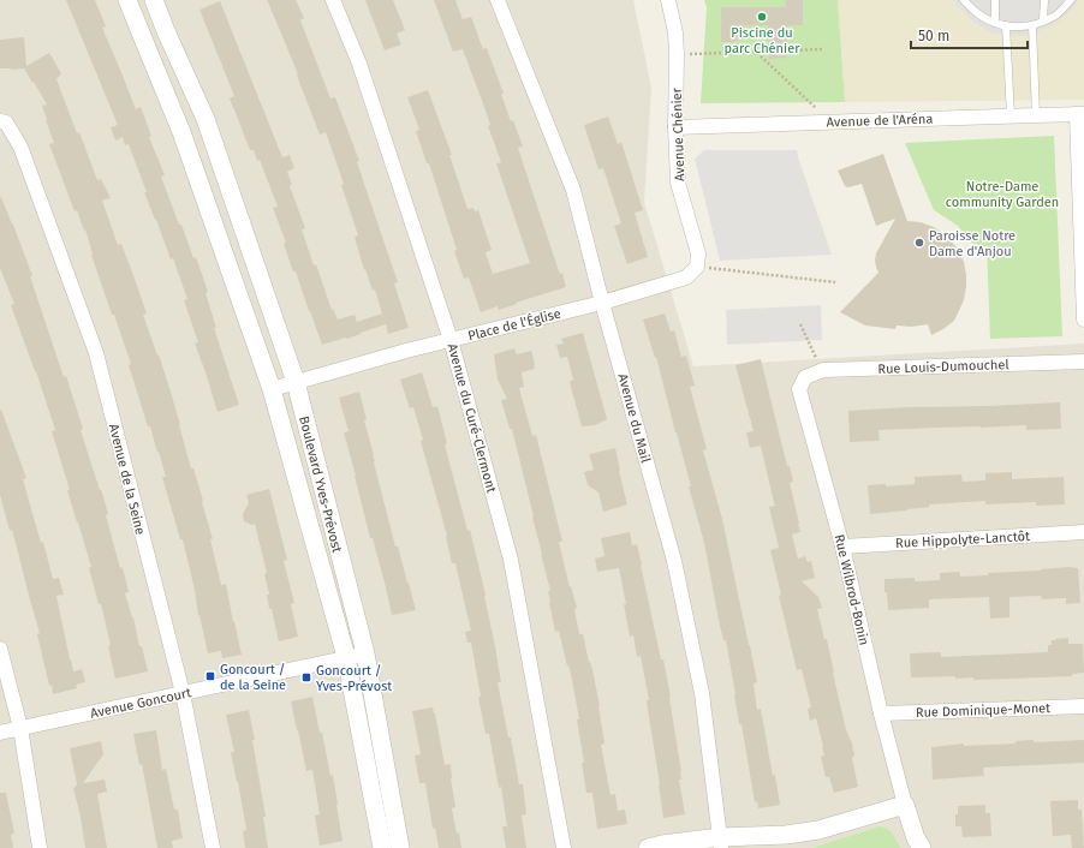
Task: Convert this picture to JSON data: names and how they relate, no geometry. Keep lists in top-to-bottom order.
{
  "streets": {
    "street": [
      "Avenue de l'Aréna",
      "Avenue Chénier",
      "Place de l'Église",
      "Rue Louis-Dumouchel",
      "Avenue du Curé-Clermont",
      "Avenue du Mail",
      "Avenue de la Seine",
      "Boulevard Yves-Prévost",
      "Rue Hippolyte-Lanctôt",
      "Rue Wilbrod-Bonin",
      "Avenue Goncourt",
      "Rue Dominique-Monet"
    ]
  },
  "crossings": [
    ["Avenue de l'Aréna", "Avenue Chénier"],
    ["Avenue Chénier", "Place de l'Église"],
    ["Place de l'Église", "Avenue du Curé-Clermont"],
    ["Place de l'Église", "Avenue du Mail"],
    ["Place de l'Église", "Boulevard Yves-Prévost"],
    ["Rue Louis-Dumouchel", "Rue Wilbrod-Bonin"],
    ["Avenue de la Seine", "Avenue Goncourt"],
    ["Boulevard Yves-Prévost", "Avenue Goncourt"],
    ["Rue Hippolyte-Lanctôt", "Rue Wilbrod-Bonin"],
    ["Rue Wilbrod-Bonin", "Rue Dominique-Monet"]
  ],
  "parks": ["Notre-Dame community Garden"],
  "places": {
    "other": ["Piscine du parc Chénier", "Paroisse Notre Dame d'Anjou"],
    "transit": ["Goncourt / de la Seine", "Goncourt / Yves-Prévost"]
  },
  "scale_bar": "50 m"
}
